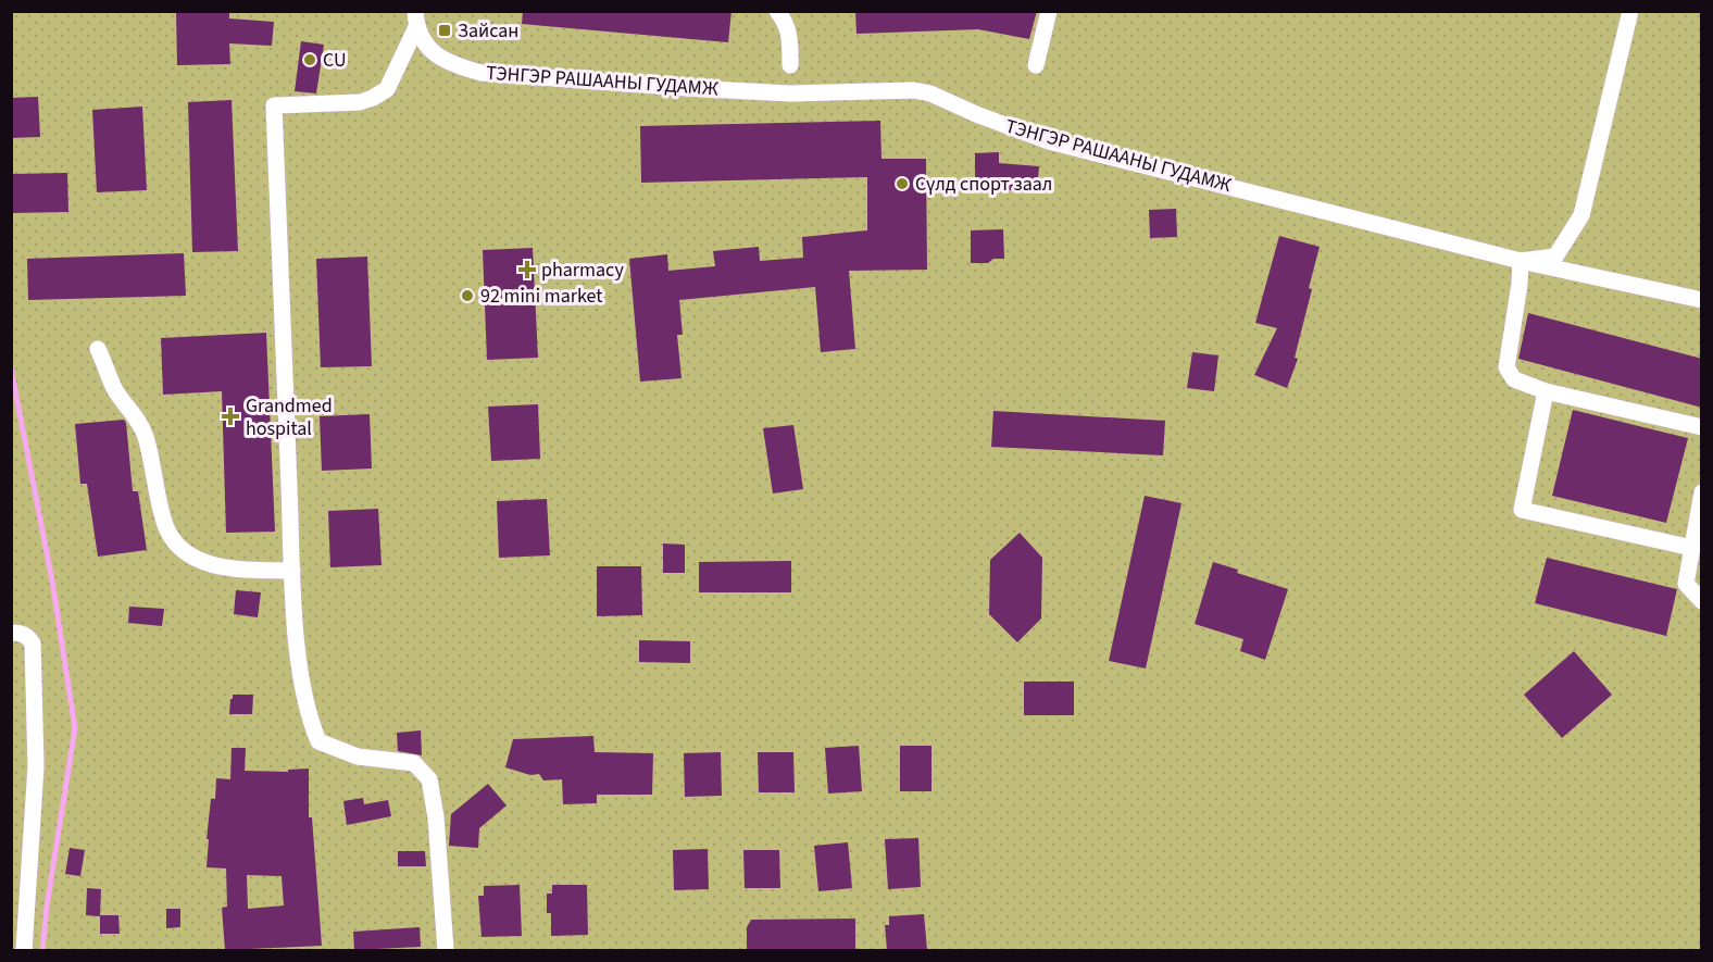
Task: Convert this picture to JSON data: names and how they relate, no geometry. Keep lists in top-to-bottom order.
{
  "streets": {
    "street": ["ТЭНГЭР РАШААНЫ ГУДАМЖ"]
  },
  "places": {
    "transit": ["Зайсан"],
    "other": ["CU", "Сүлд спорт заал", "92 mini market"],
    "health": ["pharmacy", "Grandmed hospital"]
  }
}
